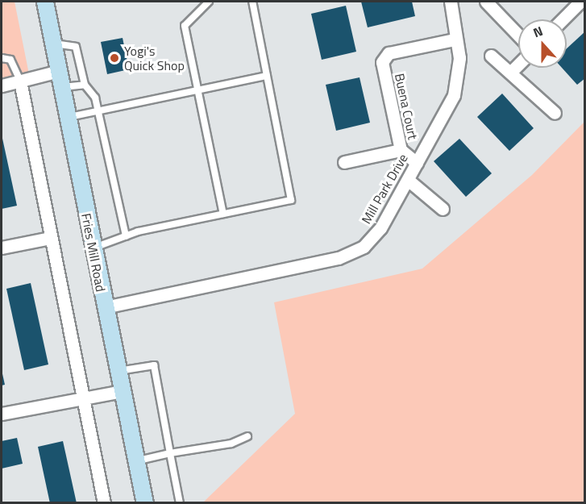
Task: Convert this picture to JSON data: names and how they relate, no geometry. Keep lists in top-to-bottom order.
{
  "streets": {
    "main road": ["Fries Mill Road"],
    "street": ["Buena Court", "Mill Park Drive"]
  },
  "crossings": [
    ["Buena Court", "Mill Park Drive"],
    ["Mill Park Drive", "Fries Mill Road"]
  ],
  "places": ["Yogi's Quick Shop"],
  "north": "top"
}
